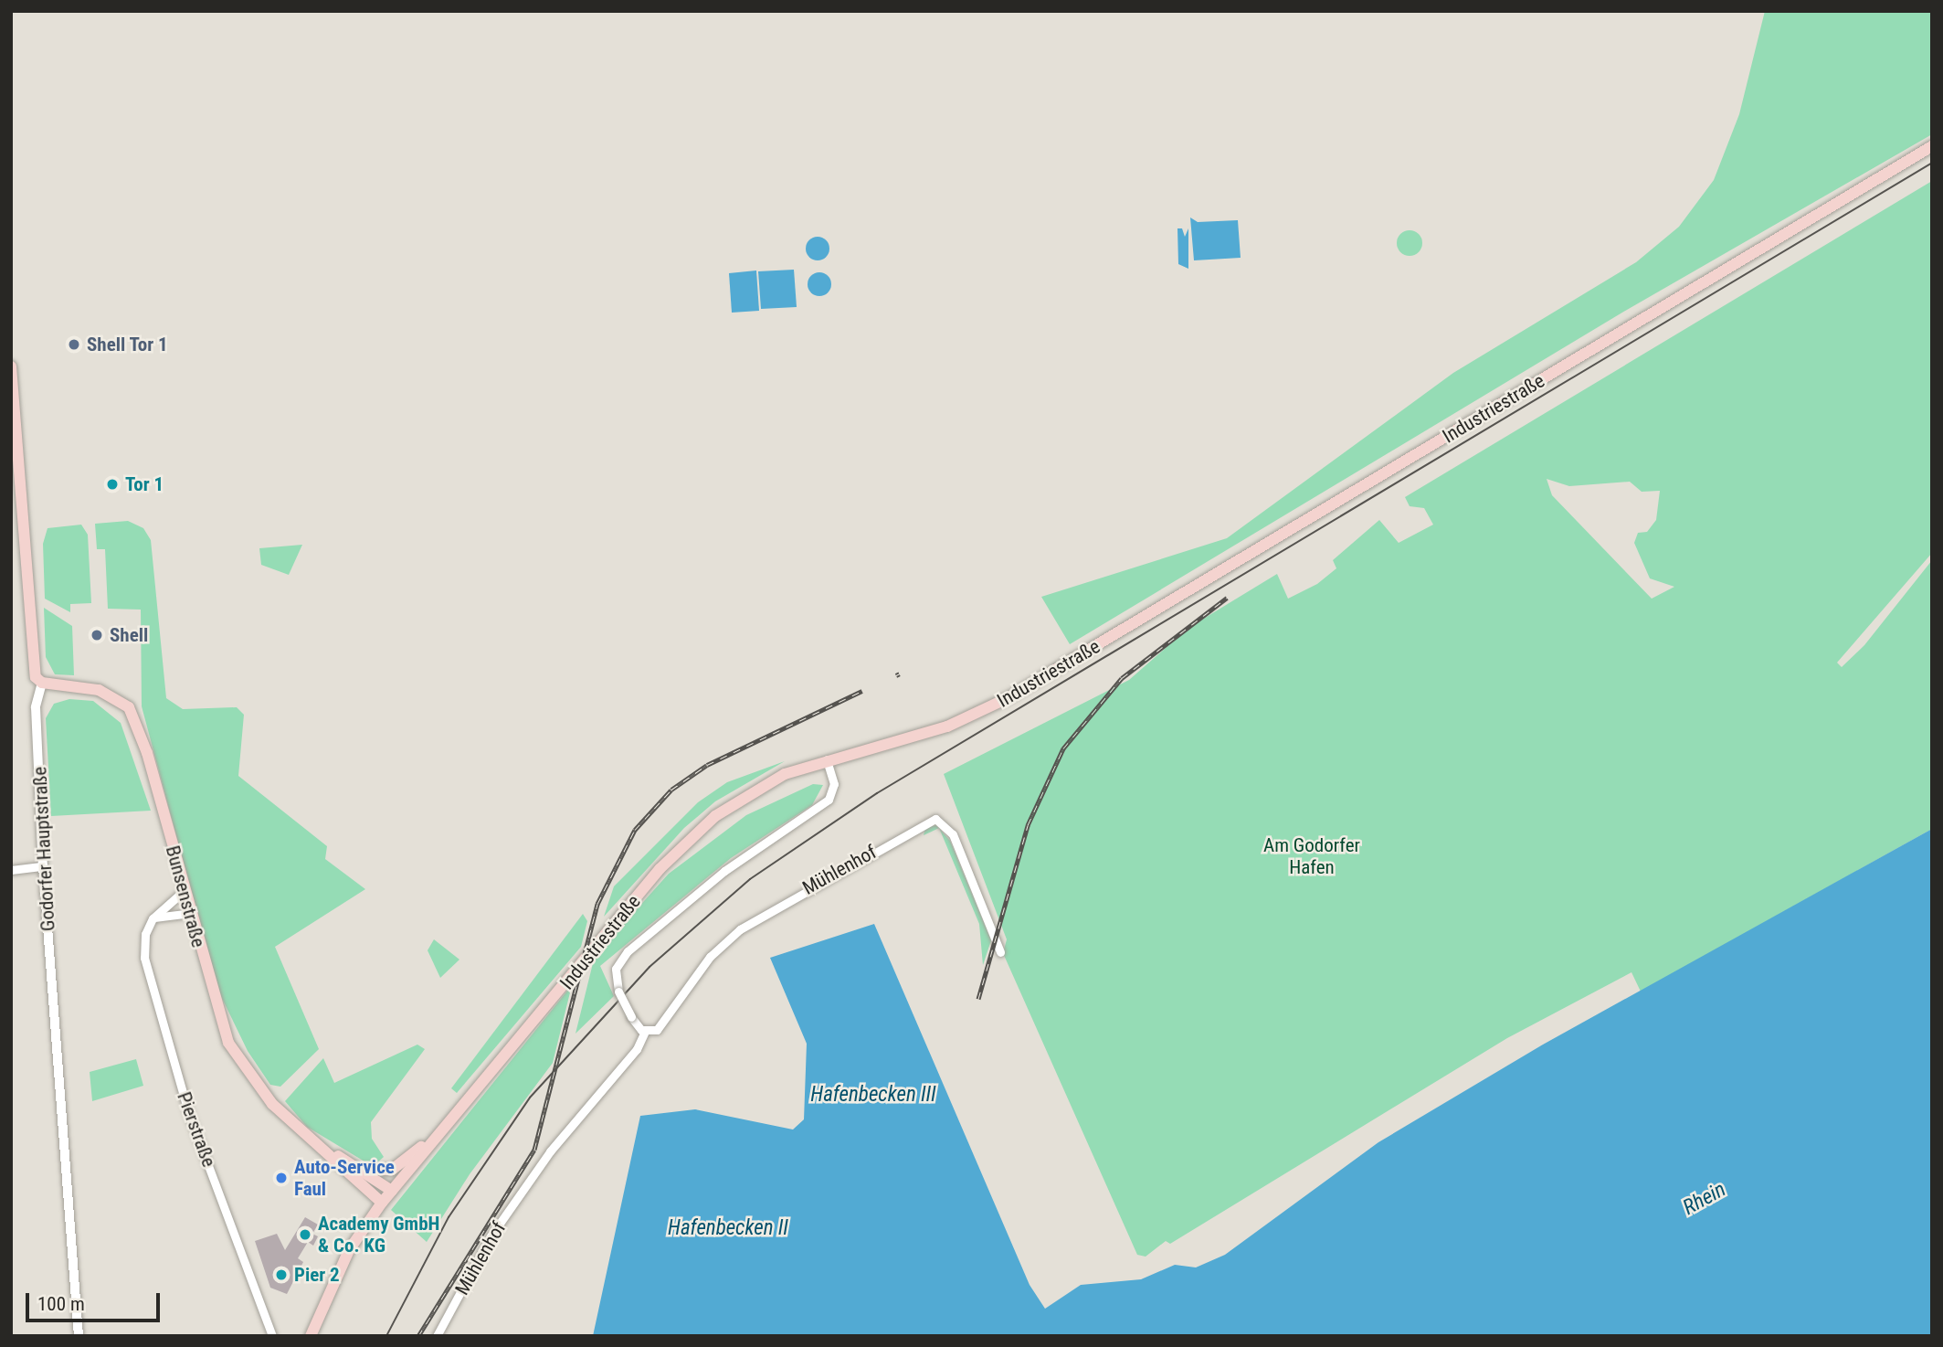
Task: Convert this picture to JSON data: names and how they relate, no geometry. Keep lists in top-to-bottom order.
{
  "streets": {
    "main road": ["Industriestraße", "Godorfer Hauptstraße", "Bunsenstraße"],
    "street": ["Mühlenhof", "Pierstraße"]
  },
  "crossings": [
    ["Industriestraße", "Bunsenstraße"],
    ["Godorfer Hauptstraße", "Bunsenstraße"]
  ],
  "water": ["Hafenbecken III", "Rhein", "Hafenbecken II"],
  "parks": ["Am Godorfer Hafen"],
  "places": [
    "Shell Tor 1",
    "Tor 1",
    "Shell",
    "Auto-Service Faul",
    "Academy GmbH & Co. KG",
    "Pier 2"
  ],
  "scale_bar": "100 m"
}
